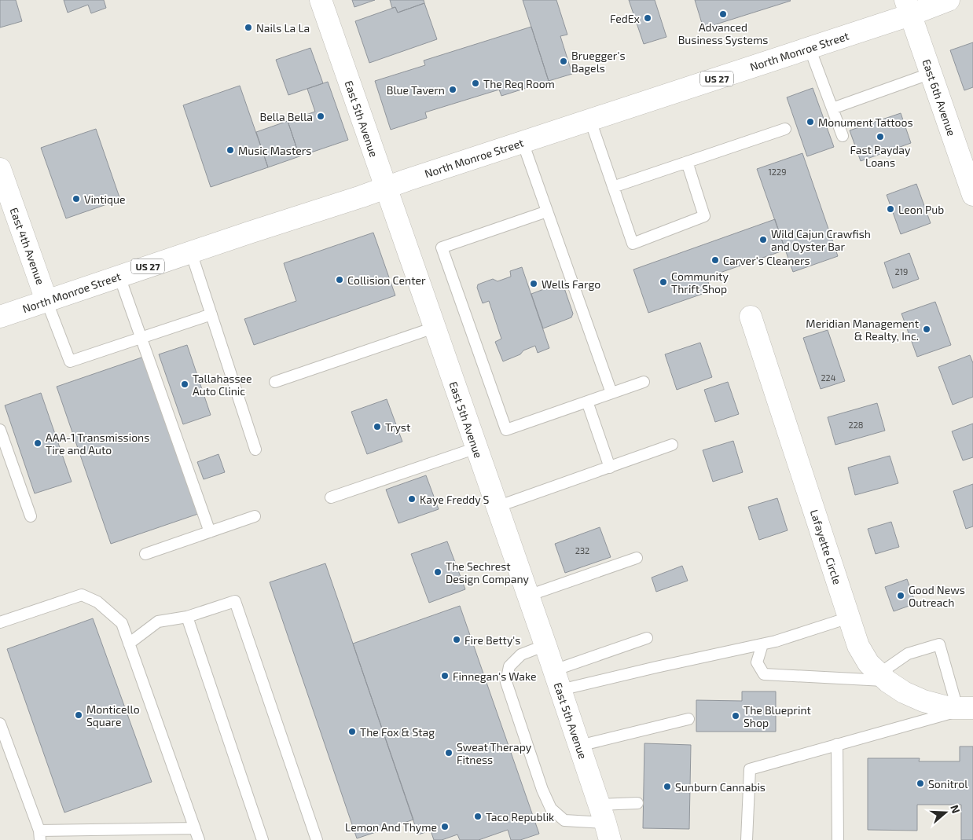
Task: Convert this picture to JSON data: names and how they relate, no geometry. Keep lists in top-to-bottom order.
{
  "streets": {
    "street": [
      "North Monroe Street",
      "US 27",
      "East 6th Avenue",
      "East 5th Avenue",
      "East 4th Avenue",
      "Lafayette Circle"
    ]
  },
  "crossings": [
    ["North Monroe Street", "East 6th Avenue"],
    ["North Monroe Street", "East 5th Avenue"],
    ["North Monroe Street", "East 4th Avenue"]
  ],
  "places": [
    "Advanced Business Systems",
    "FedEx",
    "Nails La La",
    "Bruegger's Bagels",
    "The Req Room",
    "Blue Tavern",
    "Bella Bella",
    "Monument Tattoos",
    "Fast Payday Loans",
    "Music Masters",
    "Vintique",
    "Leon Pub",
    "Wild Cajun Crawfish and Oyster Bar",
    "Carver's Cleaners",
    "Collision Center",
    "Community Thrift Shop",
    "Wells Fargo",
    "Meridian Management & Realty, Inc.",
    "Tallahassee Auto Clinic",
    "Tryst",
    "AAA-1 Transmissions Tire and Auto",
    "Kaye Freddy S",
    "The Sechrest Design Company",
    "Good News Outreach",
    "Fire Betty's",
    "Finnegan's Wake",
    "Monticello Square",
    "The Blueprint Shop",
    "The Fox & Stag",
    "Sweat Therapy Fitness",
    "Sonitrol",
    "Sunburn Cannabis",
    "Taco Republik",
    "Lemon And Thyme"
  ],
  "house_numbers": [
    "1229",
    "219",
    "224",
    "228",
    "232"
  ],
  "north": "right"
}
